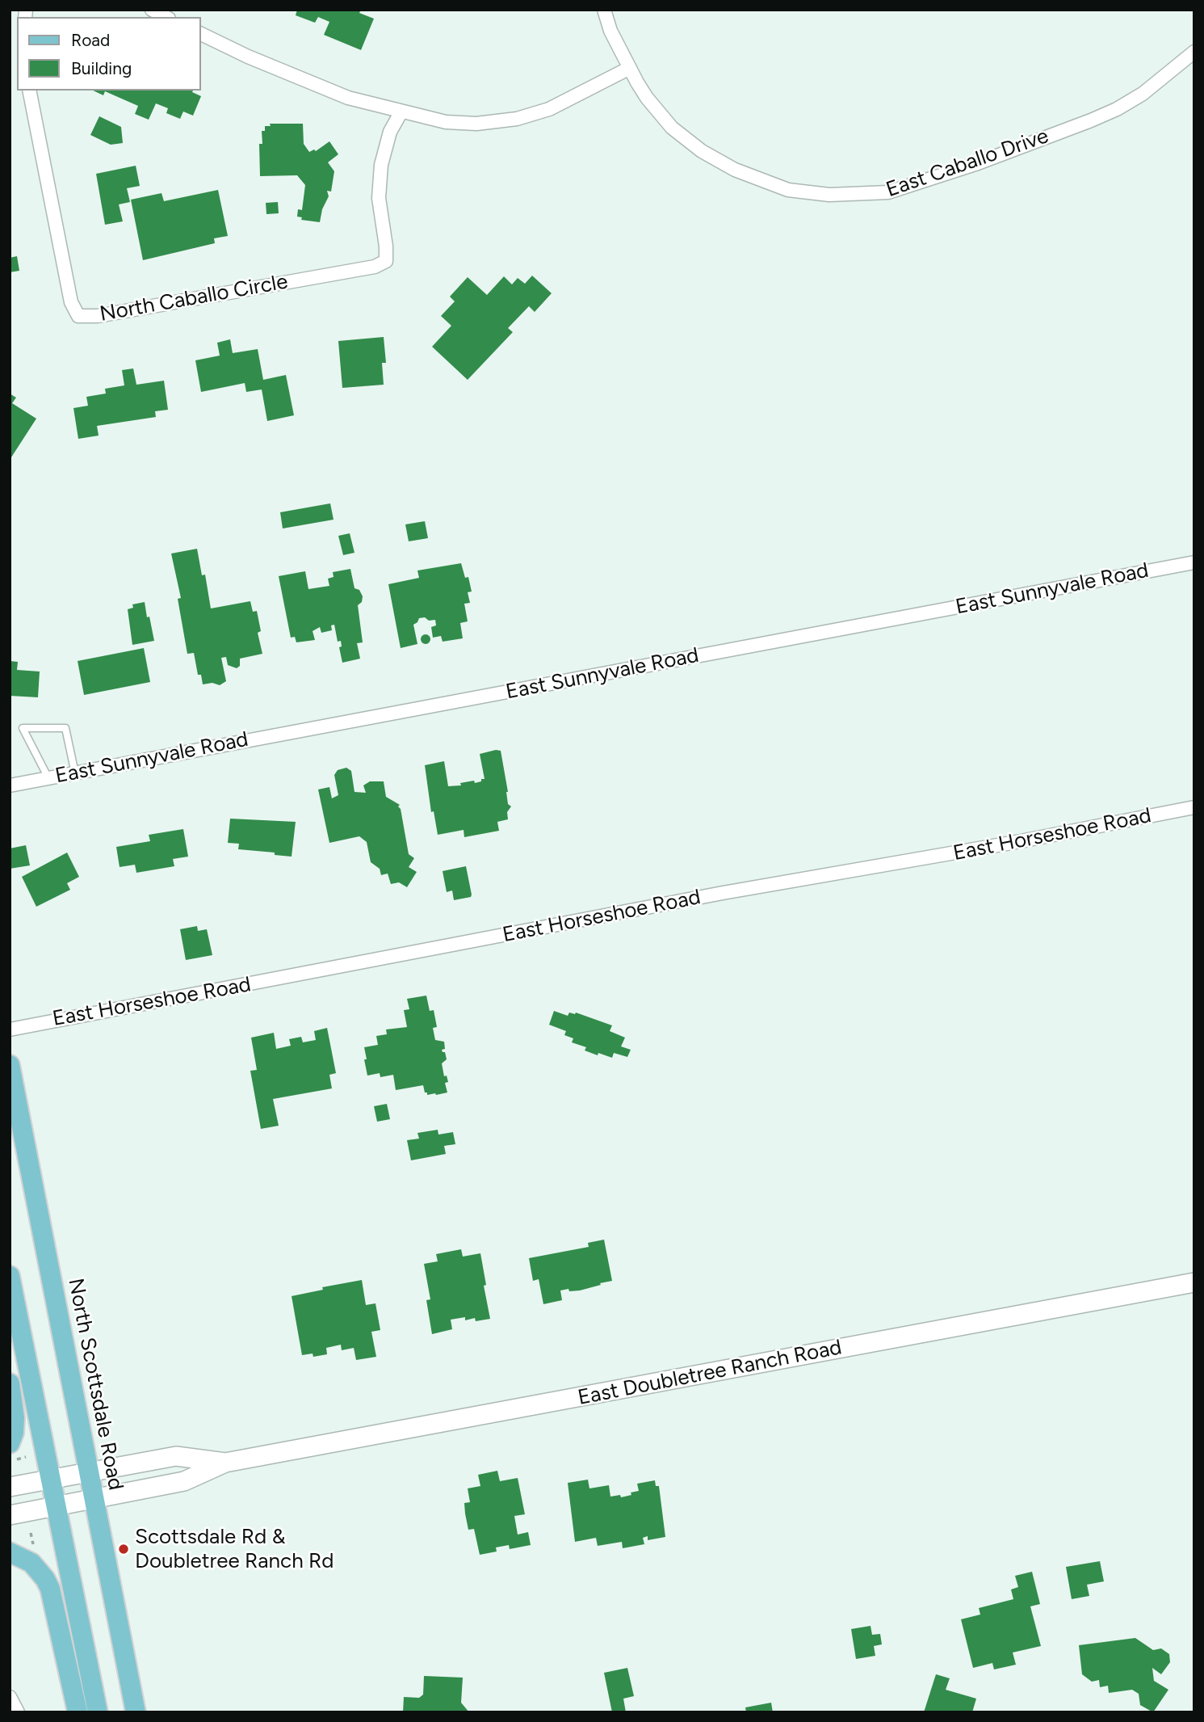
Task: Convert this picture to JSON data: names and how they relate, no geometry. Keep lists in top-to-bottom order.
{
  "streets": {
    "main road": ["East Doubletree Ranch Road", "North Scottsdale Road"],
    "street": [
      "East Caballo Drive",
      "North Caballo Circle",
      "East Sunnyvale Road",
      "East Horseshoe Road"
    ]
  },
  "crossings": [
    ["East Doubletree Ranch Road", "North Scottsdale Road"]
  ],
  "places": ["Scottsdale Rd & Doubletree Ranch Rd"],
  "legend": ["Road", "Building"]
}
